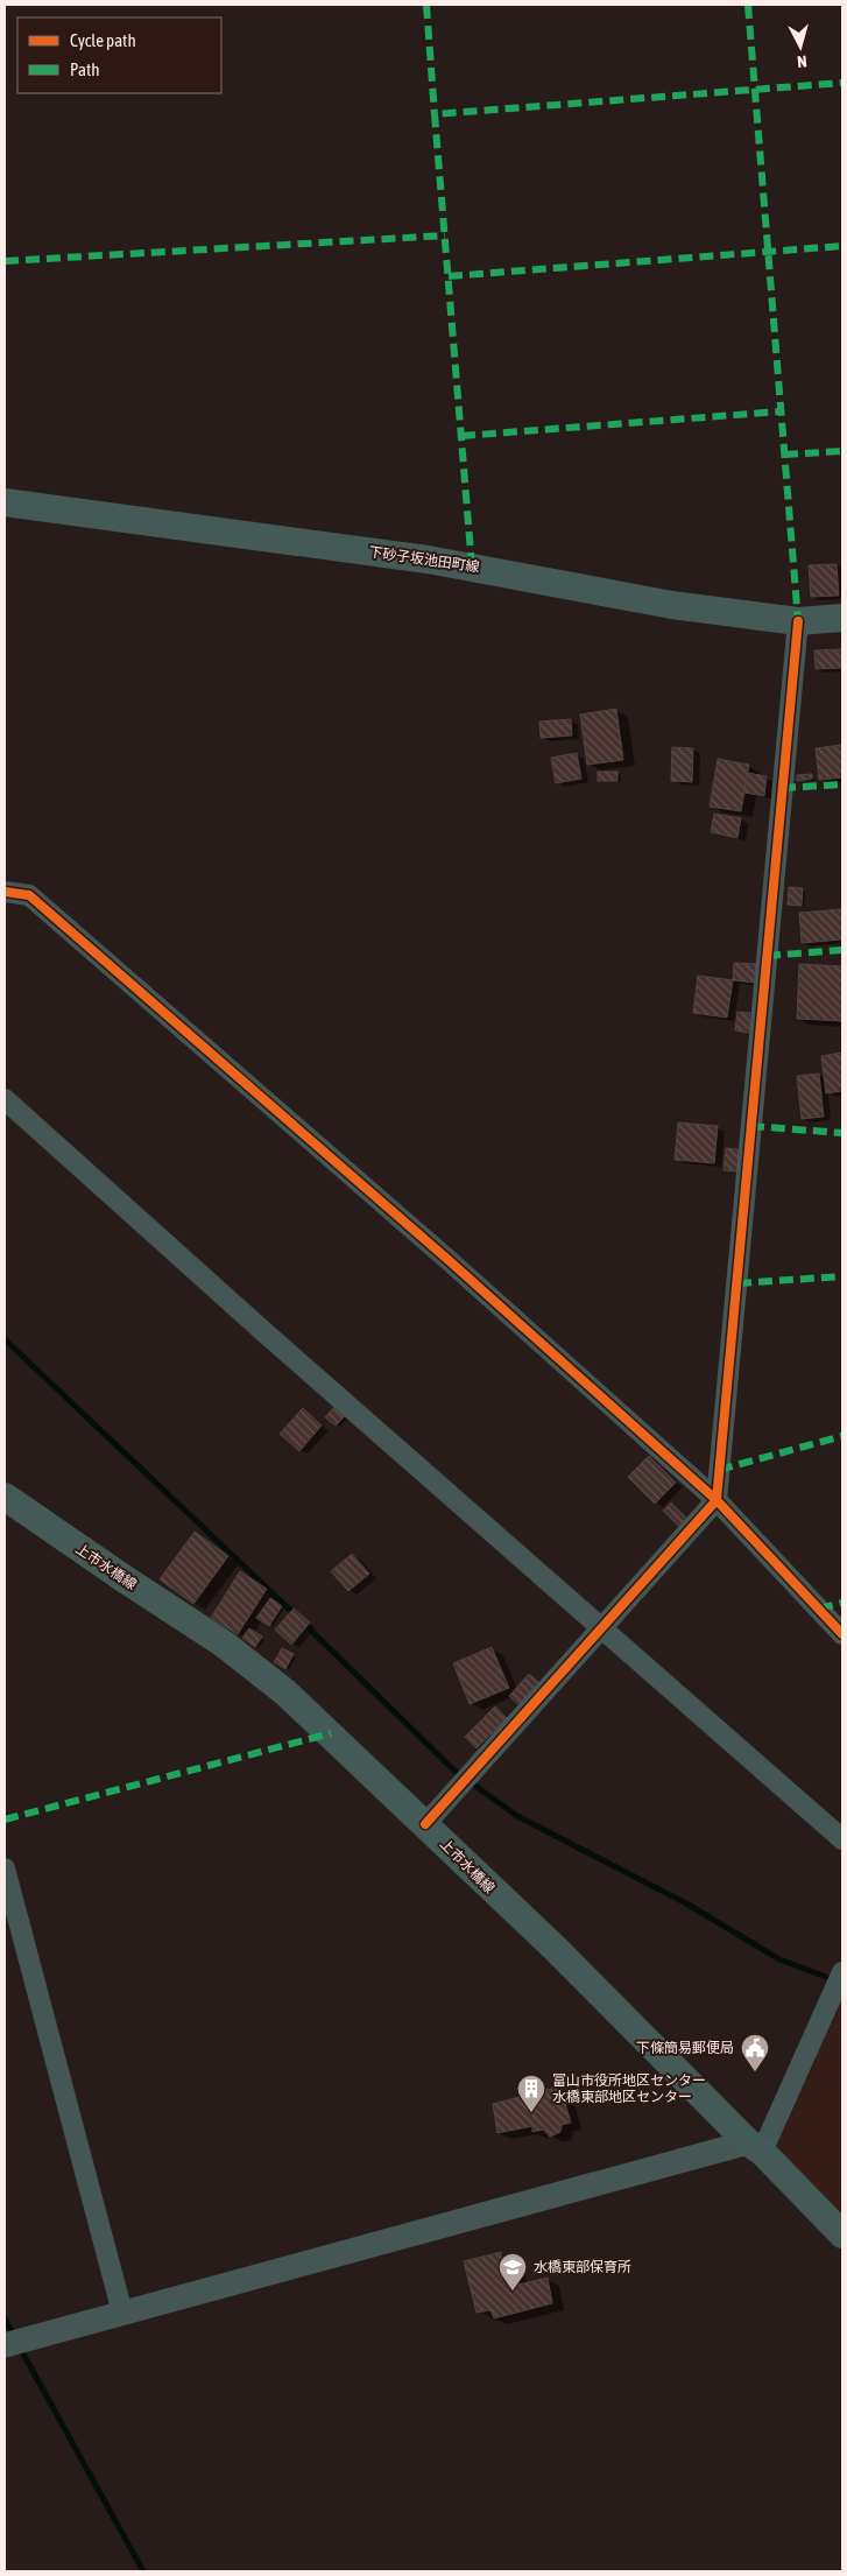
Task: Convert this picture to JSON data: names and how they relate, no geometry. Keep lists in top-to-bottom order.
{
  "streets": {
    "main road": ["下砂子坂池田町線", "上市水橋線"]
  },
  "places": {
    "public building": ["下條簡易郵便局"],
    "building": ["富山市役所地区センター 水橋東部地区センター"],
    "school or university": ["水橋東部保育所"]
  },
  "legend": ["Cycle path", "Path"],
  "north": "bottom"
}
